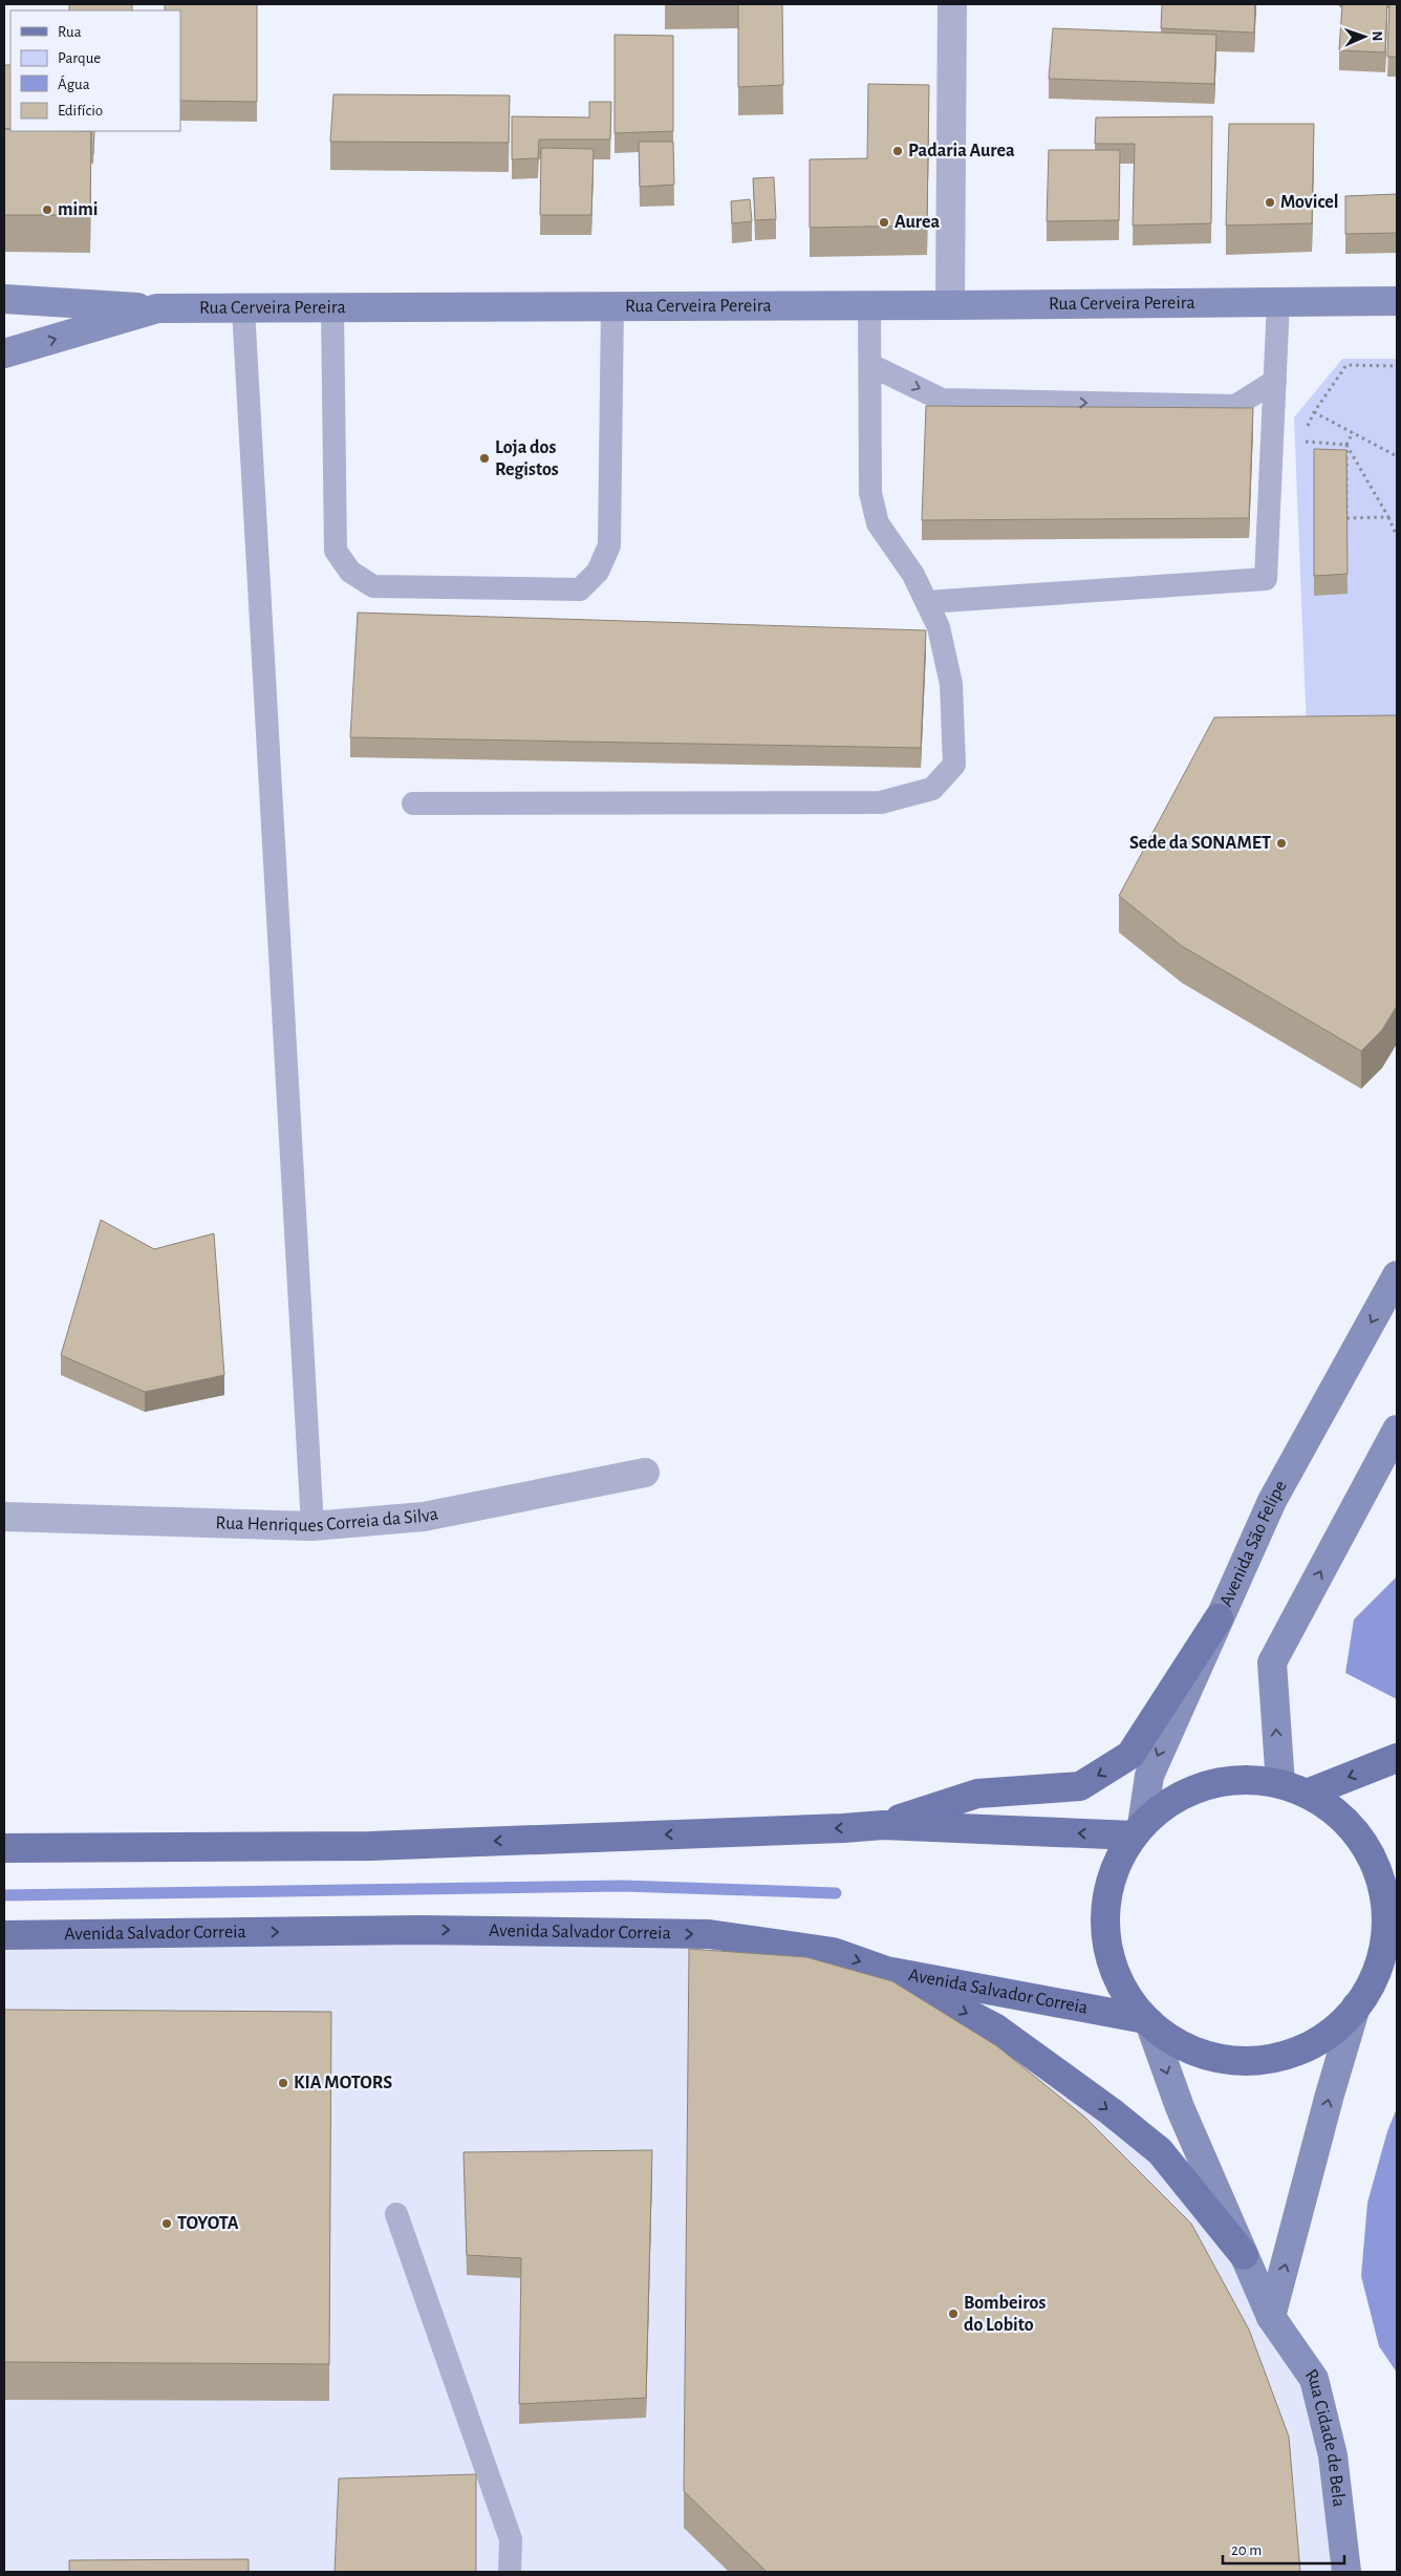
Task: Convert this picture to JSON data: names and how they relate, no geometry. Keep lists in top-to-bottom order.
{
  "streets": {
    "main road": ["Avenida Salvador Correia"],
    "street": [
      "Rua Cerveira Pereira",
      "Rua Henriques Correia da Silva",
      "Avenida São Felipe",
      "Rua Cidade de Bela"
    ]
  },
  "crossings": [
    ["Avenida Salvador Correia", "Rua Cidade de Bela"]
  ],
  "one_way": ["Rua Cidade de Bela"],
  "places": [
    "Padaria Aurea",
    "Movicel",
    "mimi",
    "Aurea",
    "Loja dos Registos",
    "Sede da SONAMET",
    "KIA MOTORS",
    "TOYOTA",
    "Bombeiros do Lobito"
  ],
  "legend": [
    "Rua",
    "Parque",
    "Água",
    "Edifício"
  ],
  "scale_bar": "20 m",
  "north": "right"
}
